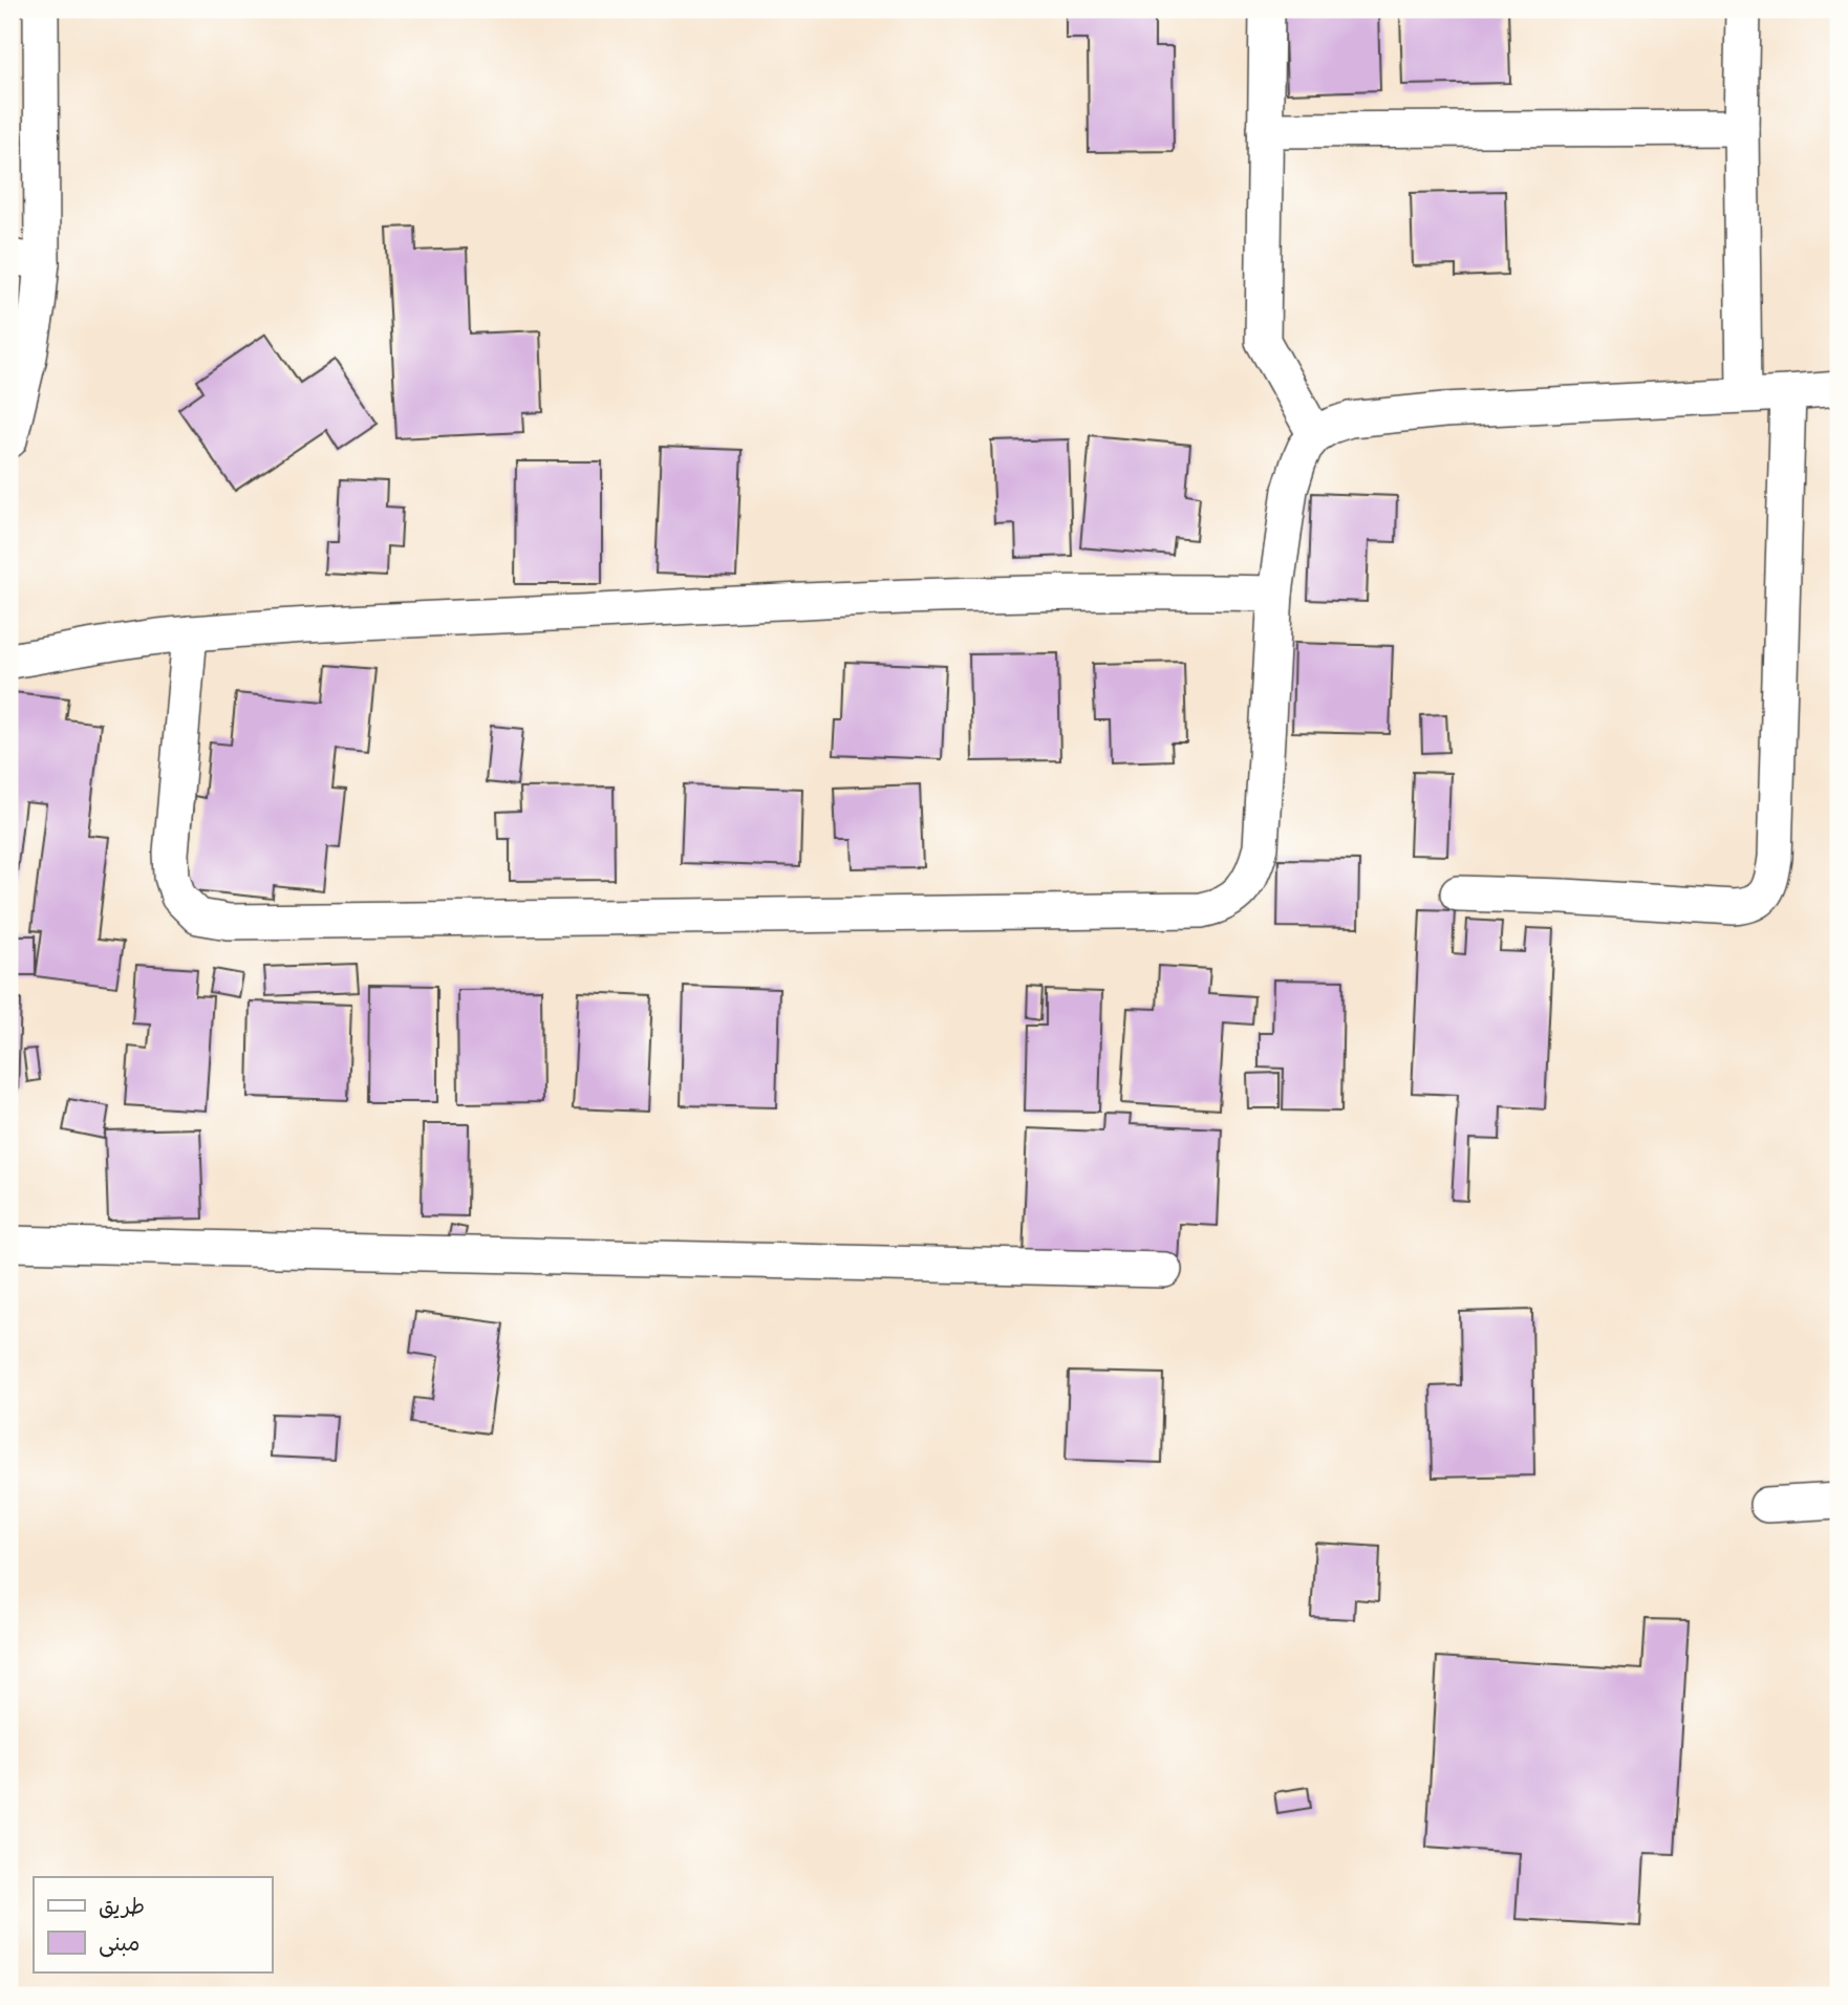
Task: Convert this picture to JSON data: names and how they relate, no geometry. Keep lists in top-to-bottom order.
{
  "legend": ["طريق", "مبنى"]
}
